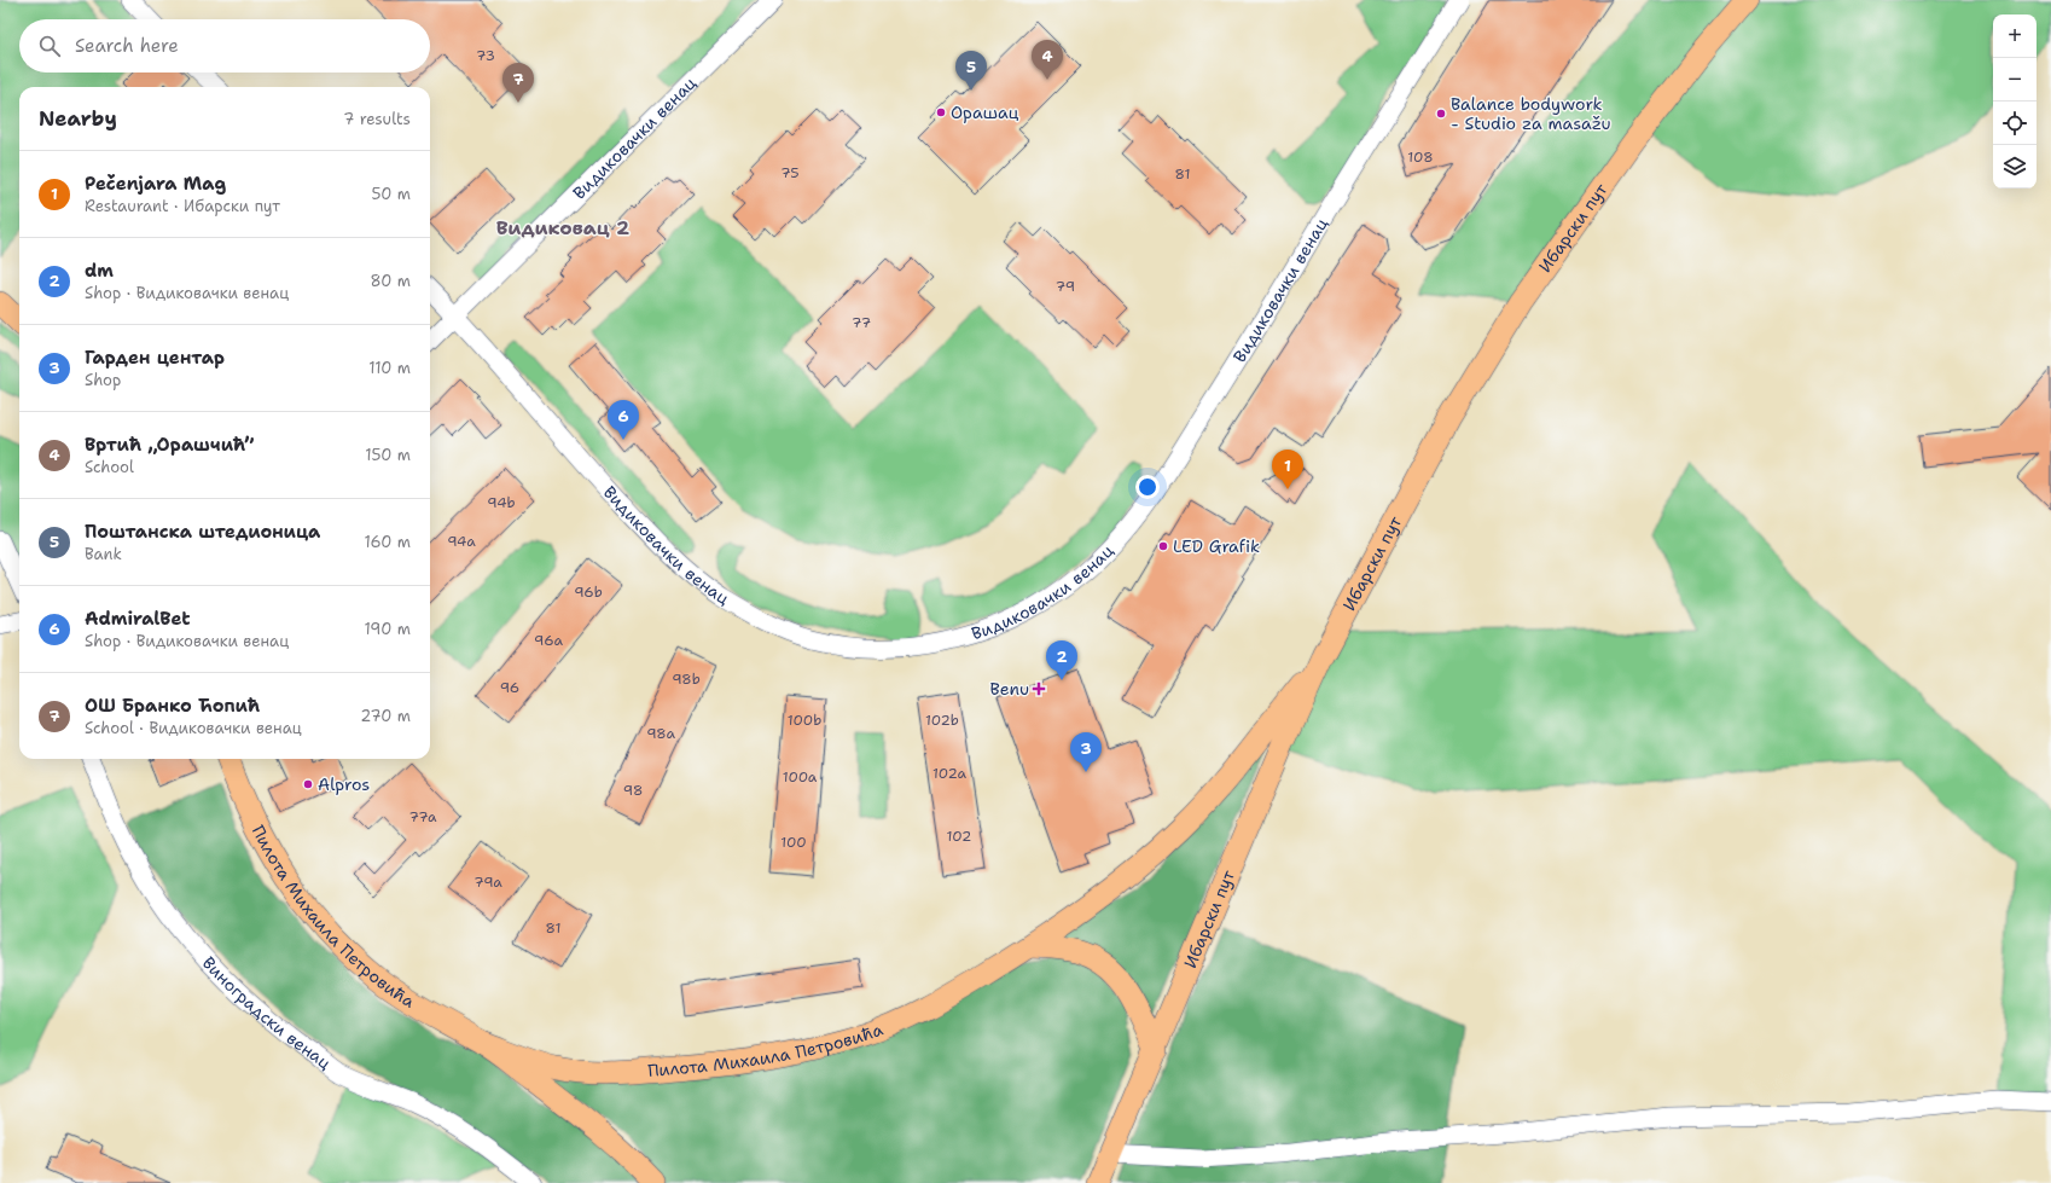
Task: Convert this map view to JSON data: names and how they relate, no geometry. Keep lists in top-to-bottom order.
{
  "streets": {
    "main road": ["Ибарски пут", "Пилота Михаила Петровића"],
    "street": ["Видиковачки венац", "Виноградски венац"]
  },
  "crossings": [
    ["Ибарски пут", "Пилота Михаила Петровића"]
  ],
  "districts": ["Видиковац 2"],
  "places": {
    "other": [
      "Орашац",
      "Balance bodywork - Studio za masažu",
      "LED Grafik",
      "Alpros"
    ],
    "health": ["Benu"]
  },
  "house_numbers": [
    "73",
    "108",
    "75",
    "81",
    "79",
    "77",
    "94b",
    "94a",
    "96b",
    "96a",
    "98b",
    "96",
    "100b",
    "102b",
    "98a",
    "102a",
    "100a",
    "98",
    "77a",
    "102",
    "100",
    "79a",
    "81"
  ],
  "page": {
    "map_buttons": ["+", "−"],
    "search": "Search here",
    "pins": [
      "4",
      "5",
      "7",
      "6",
      "1",
      "2",
      "3"
    ],
    "heading": ["Nearby", "7 results"],
    "list": [
      {
        "mark": "1",
        "name": "Pečenjara Mag",
        "note": "Restaurant · Ибарски пут",
        "value": "50 m"
      },
      {
        "mark": "2",
        "name": "dm",
        "note": "Shop · Видиковачки венац",
        "value": "80 m"
      },
      {
        "mark": "3",
        "name": "Гарден центар",
        "note": "Shop",
        "value": "110 m"
      },
      {
        "mark": "4",
        "name": "Вртић „Орашчић”",
        "note": "School",
        "value": "150 m"
      },
      {
        "mark": "5",
        "name": "Поштанска штедионица",
        "note": "Bank",
        "value": "160 m"
      },
      {
        "mark": "6",
        "name": "AdmiralBet",
        "note": "Shop · Видиковачки венац",
        "value": "190 m"
      },
      {
        "mark": "7",
        "name": "ОШ Бранко Ћопић",
        "note": "School · Видиковачки венац",
        "value": "270 m"
      }
    ]
  }
}
